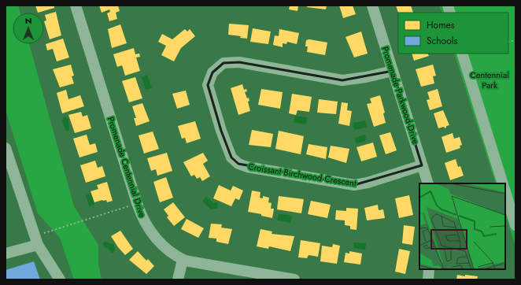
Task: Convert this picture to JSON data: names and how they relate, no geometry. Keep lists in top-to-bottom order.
{
  "streets": {
    "street": ["Promenade Parkwood Drive", "Promenade Centennial Drive", "Croissant Birchwood Crescent"]
  },
  "crossings": [
    ["Promenade Parkwood Drive", "Croissant Birchwood Crescent"]
  ],
  "parks": ["Centennial Park"],
  "legend": ["Homes", "Schools"],
  "north": "top"
}
